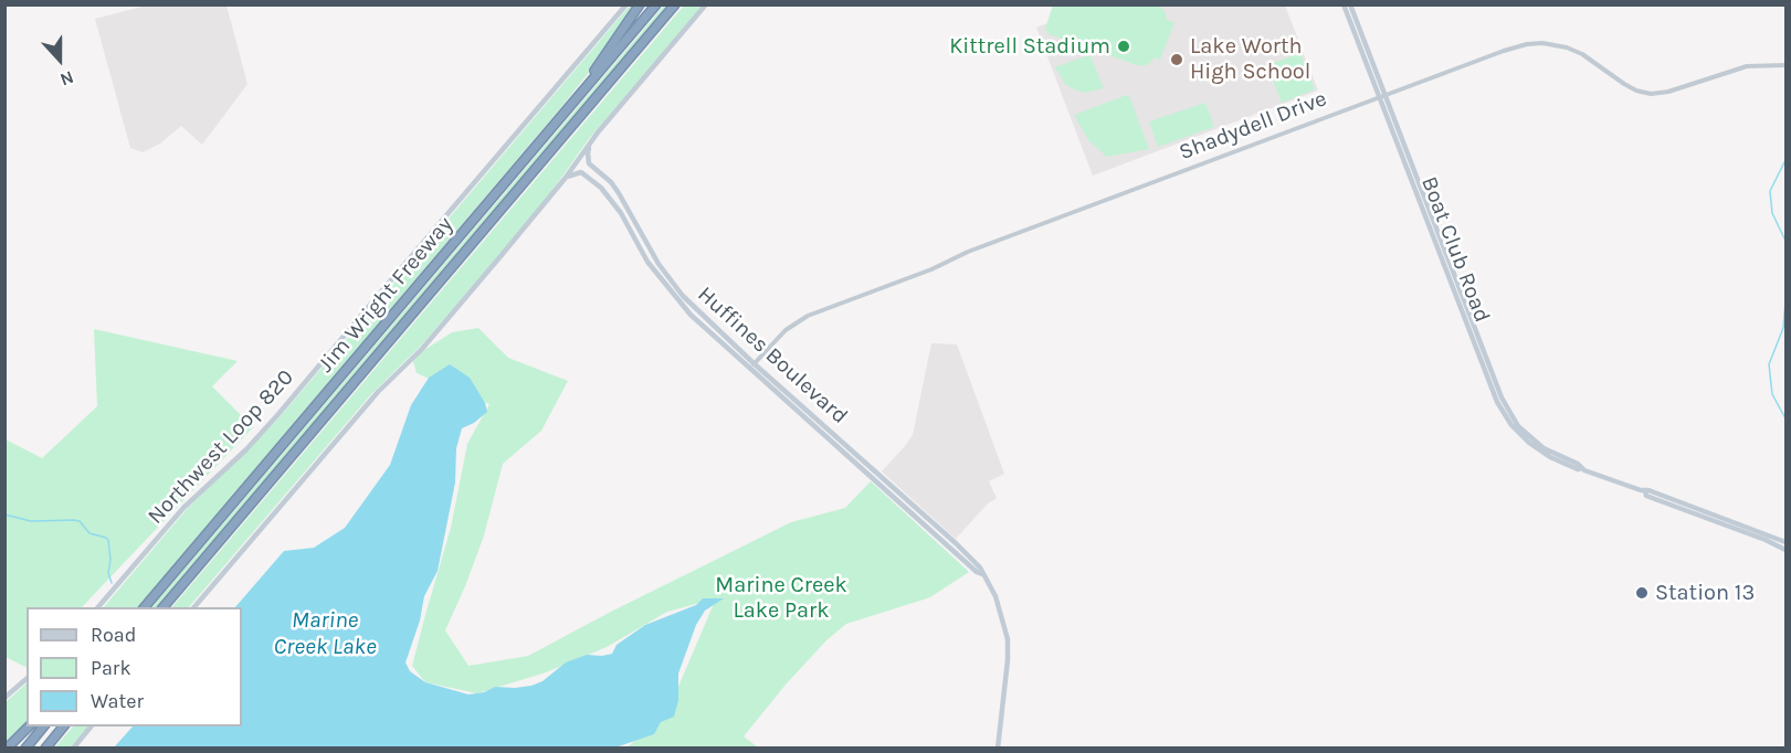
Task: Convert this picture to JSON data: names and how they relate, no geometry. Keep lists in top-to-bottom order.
{
  "streets": {
    "highway": ["Jim Wright Freeway"],
    "main road": ["Boat Club Road", "Huffines Boulevard", "Northwest Loop 820"],
    "street": ["Shadydell Drive"]
  },
  "crossings": [
    ["Shadydell Drive", "Boat Club Road"],
    ["Shadydell Drive", "Huffines Boulevard"]
  ],
  "water": ["Marine Creek Lake"],
  "parks": ["Marine Creek Lake Park"],
  "places": ["Kittrell Stadium", "Lake Worth High School", "Station 13"],
  "legend": ["Road", "Park", "Water"],
  "north": "bottom"
}
